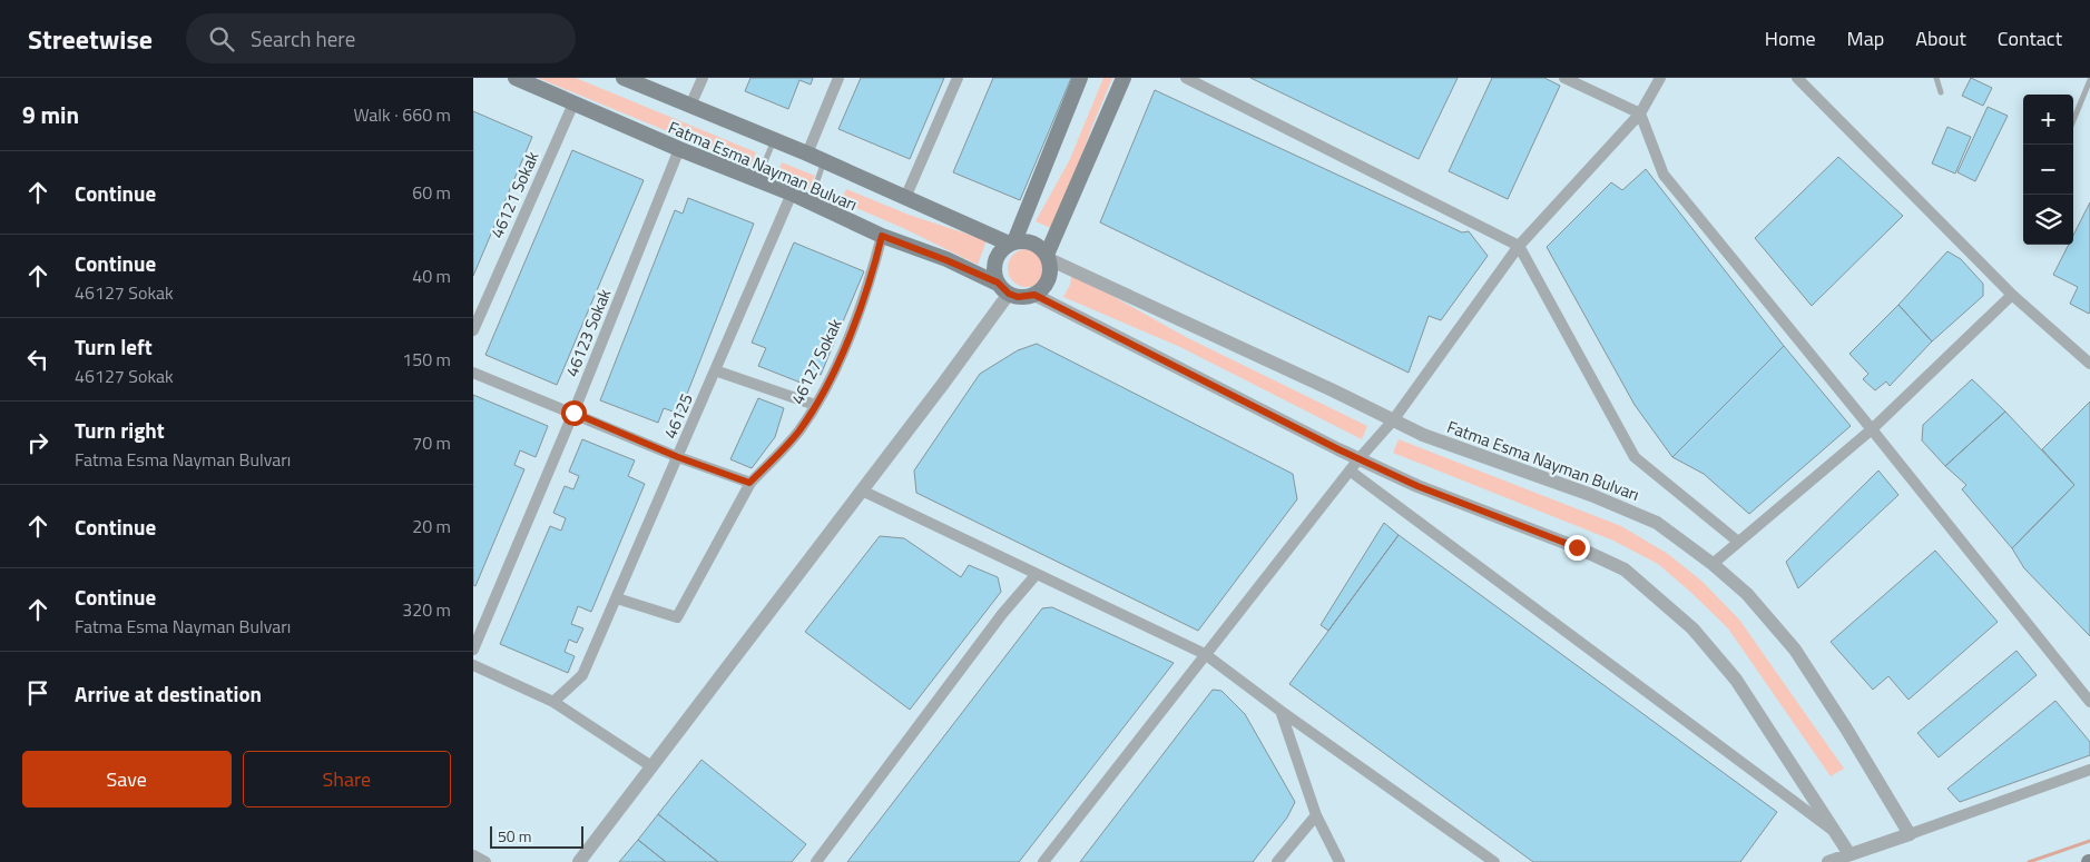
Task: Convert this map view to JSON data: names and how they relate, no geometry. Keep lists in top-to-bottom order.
{
  "streets": {
    "main road": ["Fatma Esma Nayman Bulvarı"],
    "street": [
      "46121 Sokak",
      "46123 Sokak",
      "46127 Sokak",
      "46125"
    ]
  },
  "crossings": [
    ["Fatma Esma Nayman Bulvarı", "46121 Sokak"],
    ["Fatma Esma Nayman Bulvarı", "46123 Sokak"],
    ["Fatma Esma Nayman Bulvarı", "46127 Sokak"],
    ["Fatma Esma Nayman Bulvarı", "46125"],
    ["46127 Sokak", "46125"]
  ],
  "scale_bar": "50 m",
  "page": {
    "header": "Streetwise",
    "search": "Search here",
    "nav": [
      "Home",
      "Map",
      "About",
      "Contact"
    ],
    "heading": ["9 min", "Walk · 660 m"],
    "map_buttons": ["+", "−"],
    "list": [
      ["Continue", "60 m"],
      ["Continue", "46127 Sokak", "40 m"],
      ["Turn left", "46127 Sokak", "150 m"],
      ["Turn right", "Fatma Esma Nayman Bulvarı", "70 m"],
      ["Continue", "20 m"],
      ["Continue", "Fatma Esma Nayman Bulvarı", "320 m"],
      "Arrive at destination"
    ],
    "buttons": ["Save", "Share"],
    "scale": "50 m"
  }
}
